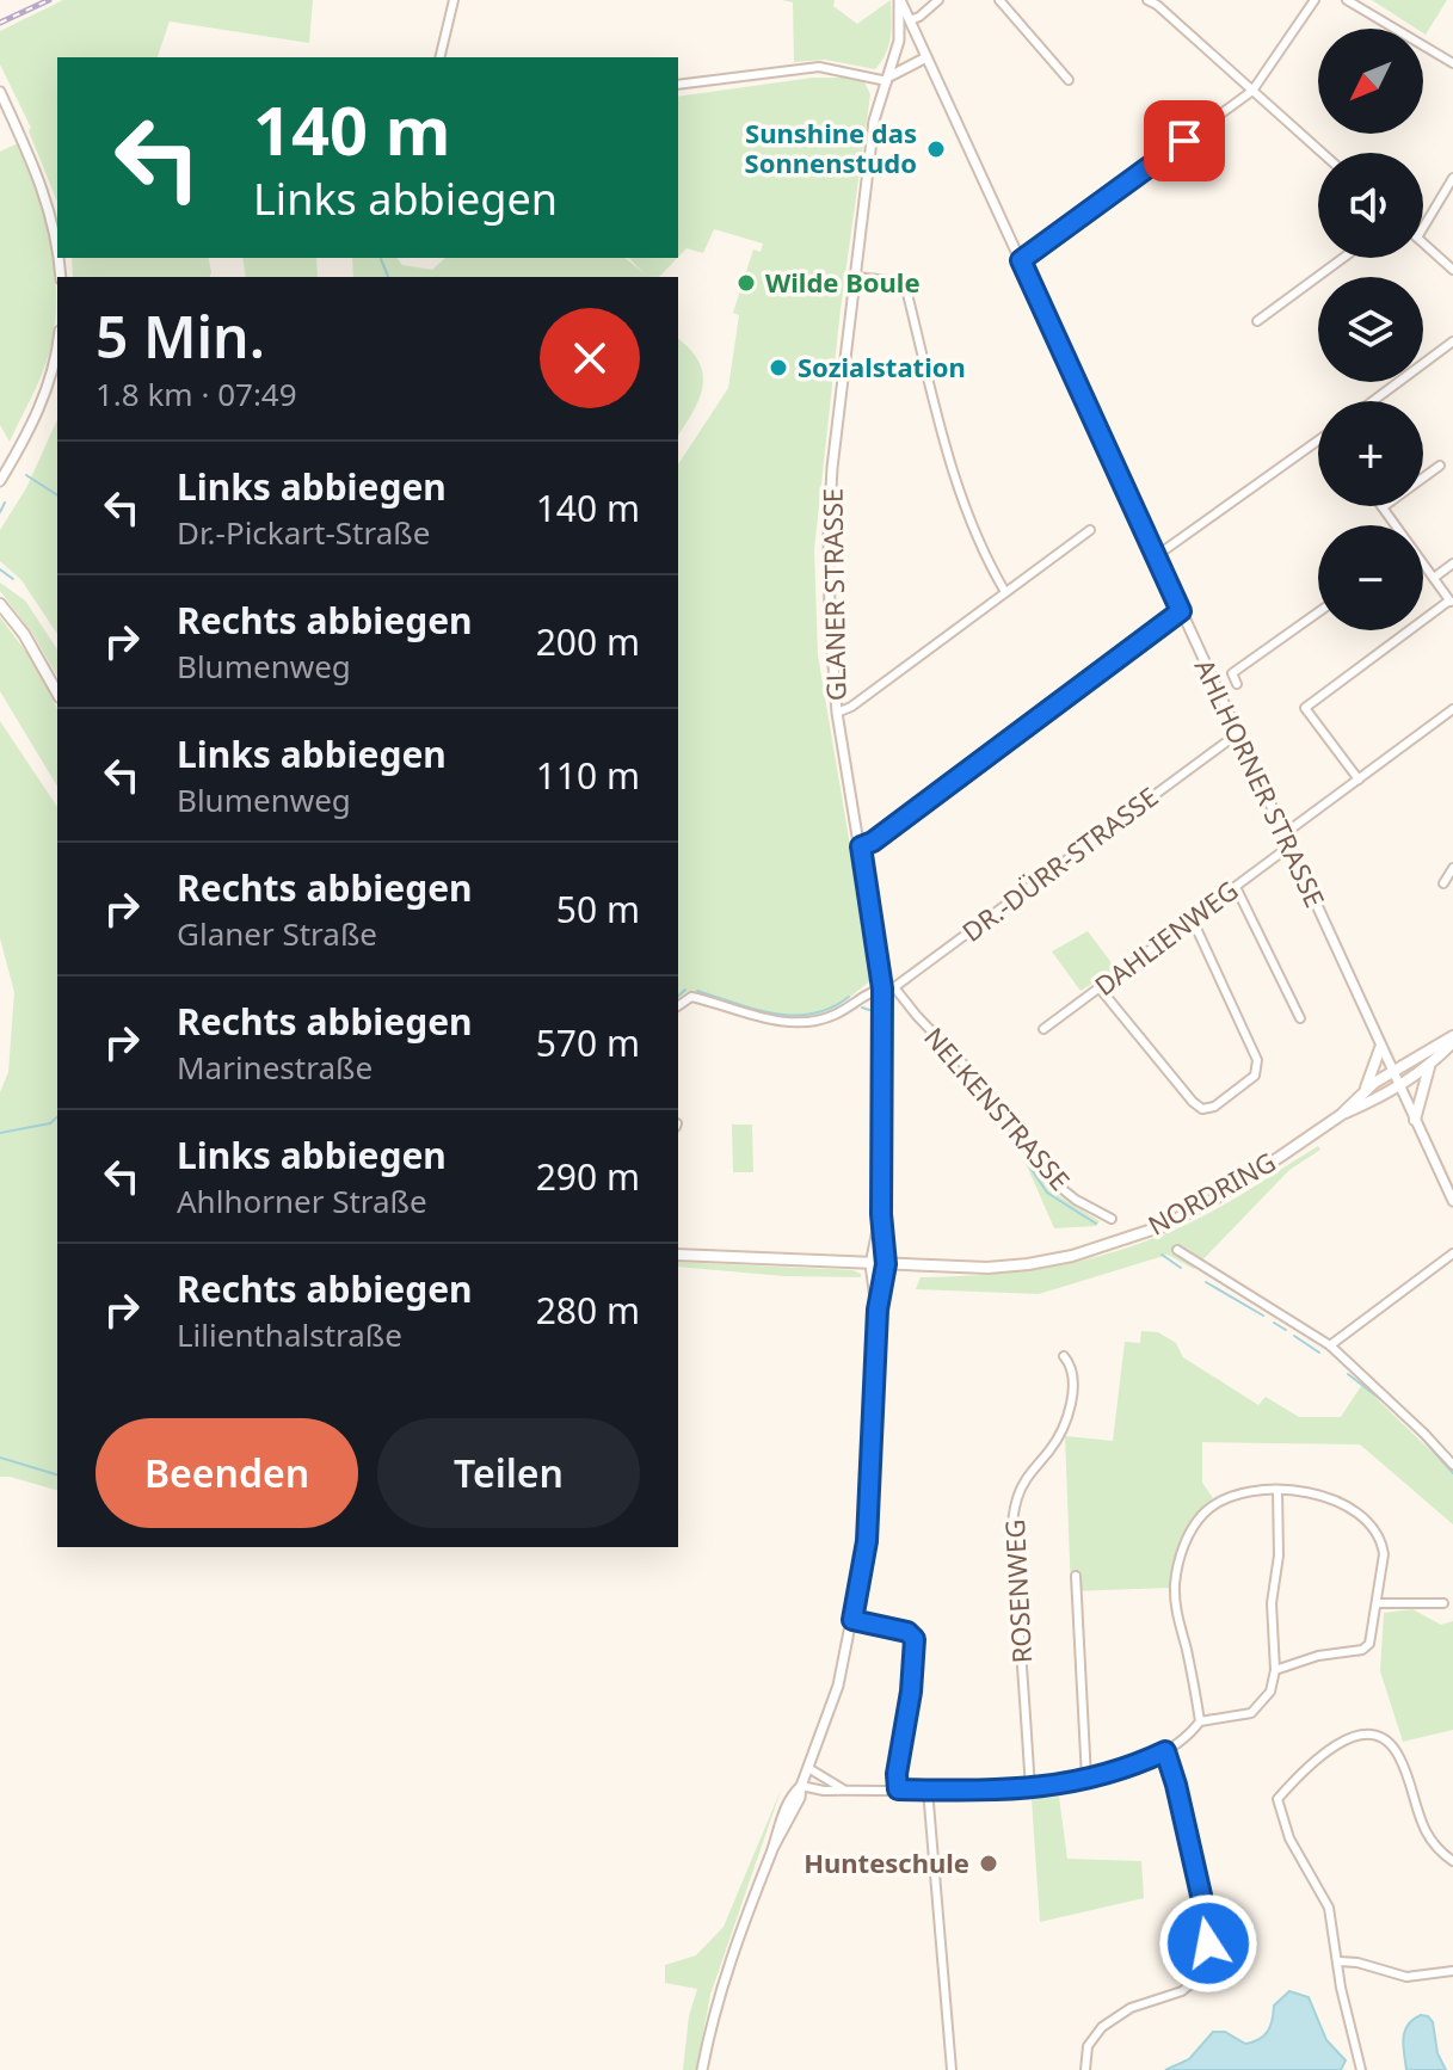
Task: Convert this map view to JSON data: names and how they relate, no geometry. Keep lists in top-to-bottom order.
{
  "streets": {
    "main road": ["NORDRING"],
    "street": [
      "GLANER STRASSE",
      "AHLHORNER STRASSE",
      "DR.-DÜRR-STRASSE",
      "DAHLIENWEG",
      "NELKENSTRASSE",
      "ROSENWEG"
    ]
  },
  "crossings": [
    ["GLANER STRASSE", "AHLHORNER STRASSE"],
    ["GLANER STRASSE", "NORDRING"],
    ["AHLHORNER STRASSE", "DR.-DÜRR-STRASSE"],
    ["AHLHORNER STRASSE", "DAHLIENWEG"],
    ["AHLHORNER STRASSE", "NORDRING"],
    ["DR.-DÜRR-STRASSE", "NELKENSTRASSE"]
  ],
  "places": [
    "Sunshine das Sonnenstudo",
    "Wilde Boule",
    "Sozialstation",
    "Hunteschule"
  ],
  "north": "bottom left",
  "page": {
    "map_buttons": ["+", "−"],
    "turn": ["140 m", "Links abbiegen"],
    "heading": ["5 Min.", "1.8 km · 07:49"],
    "list": [
      {
        "name": "Links abbiegen",
        "note": "Dr.-Pickart-Straße",
        "value": "140 m"
      },
      {
        "name": "Rechts abbiegen",
        "note": "Blumenweg",
        "value": "200 m"
      },
      {
        "name": "Links abbiegen",
        "note": "Blumenweg",
        "value": "110 m"
      },
      {
        "name": "Rechts abbiegen",
        "note": "Glaner Straße",
        "value": "50 m"
      },
      {
        "name": "Rechts abbiegen",
        "note": "Marinestraße",
        "value": "570 m"
      },
      {
        "name": "Links abbiegen",
        "note": "Ahlhorner Straße",
        "value": "290 m"
      },
      {
        "name": "Rechts abbiegen",
        "note": "Lilienthalstraße",
        "value": "280 m"
      }
    ],
    "buttons": ["Beenden", "Teilen"]
  }
}
